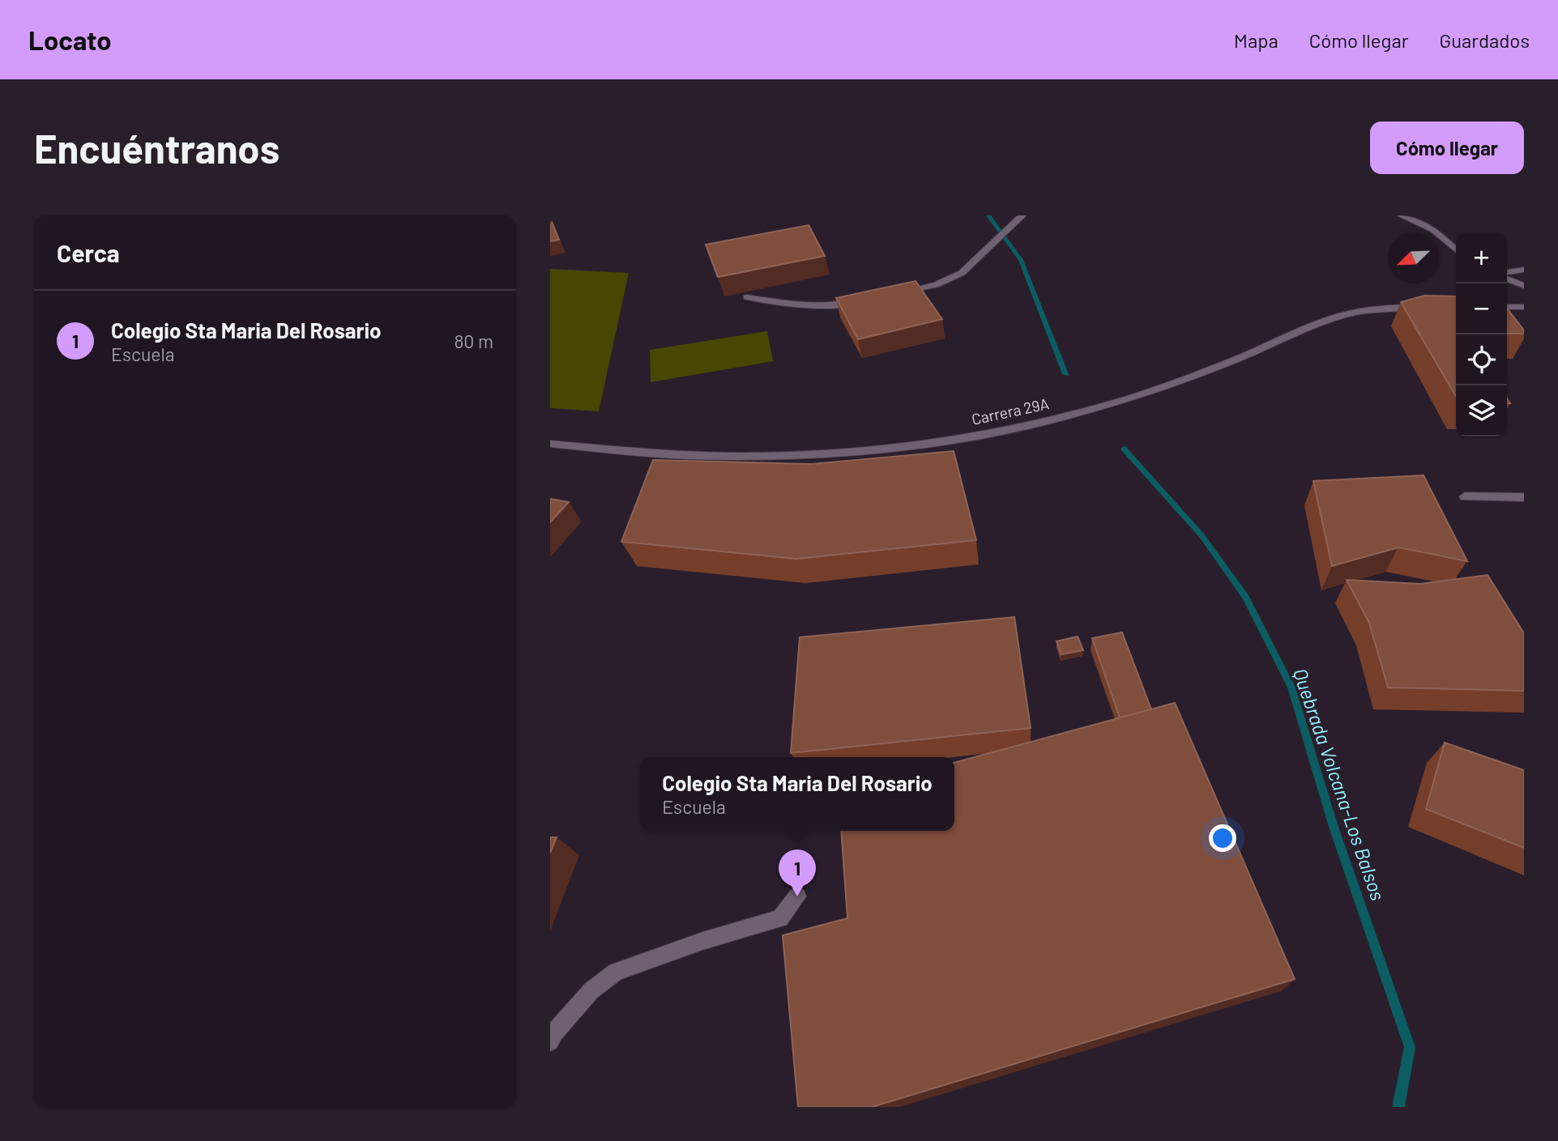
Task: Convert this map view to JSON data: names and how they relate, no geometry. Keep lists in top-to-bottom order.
{
  "streets": {
    "street": ["Carrera 29A"]
  },
  "water": ["Quebrada Volcana-Los Balsos"],
  "north": "bottom left",
  "page": {
    "header": "Locato",
    "nav": ["Mapa", "Cómo llegar", "Guardados"],
    "buttons": "Cómo llegar",
    "title": "Encuéntranos",
    "heading": "Cerca",
    "map_buttons": ["+", "−"],
    "list": [
      {
        "mark": "1",
        "name": "Colegio Sta Maria Del Rosario",
        "note": "Escuela",
        "value": "80 m"
      }
    ],
    "popup": ["Colegio Sta Maria Del Rosario", "Escuela"],
    "pins": "1"
  }
}
